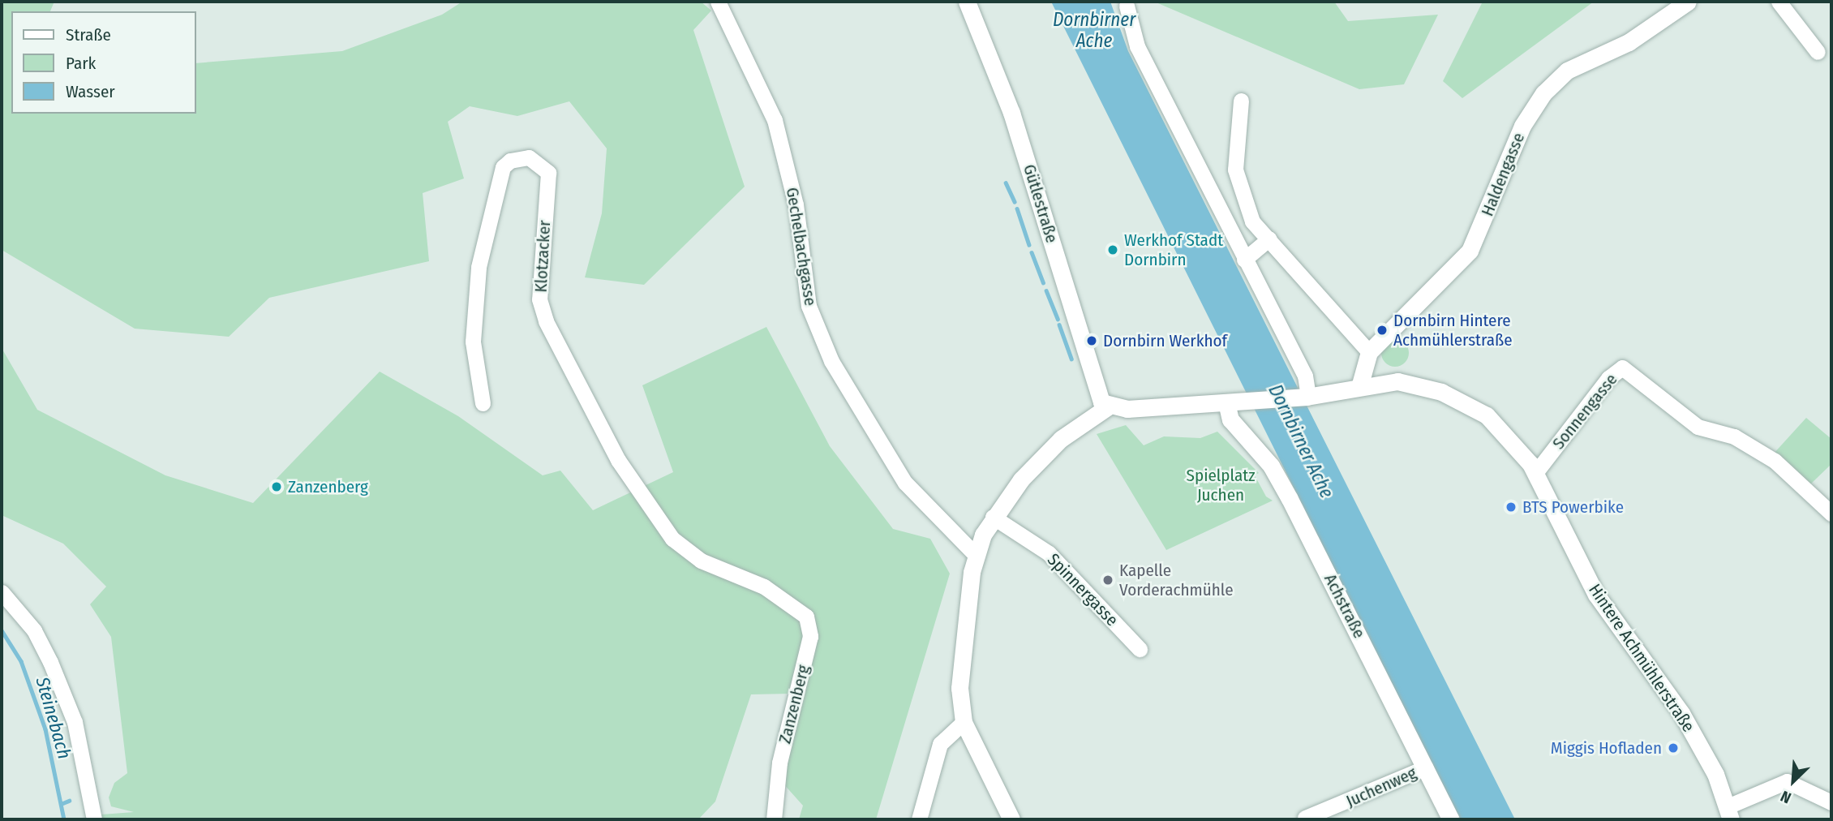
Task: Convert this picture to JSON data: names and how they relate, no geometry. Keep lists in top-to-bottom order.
{
  "streets": {
    "street": [
      "Haldengasse",
      "Gütlestraße",
      "Gechelbachgasse",
      "Klotzacker",
      "Sonnengasse",
      "Spinnergasse",
      "Achstraße",
      "Hintere Achmühlerstraße",
      "Zanzenberg",
      "Juchenweg"
    ]
  },
  "crossings": [
    ["Haldengasse", "Hintere Achmühlerstraße"],
    ["Gütlestraße", "Hintere Achmühlerstraße"],
    ["Klotzacker", "Zanzenberg"],
    ["Sonnengasse", "Hintere Achmühlerstraße"],
    ["Achstraße", "Hintere Achmühlerstraße"],
    ["Achstraße", "Juchenweg"]
  ],
  "water": ["Dornbirner Ache", "Steinebach"],
  "parks": ["Spielplatz Juchen"],
  "places": [
    "Werkhof Stadt Dornbirn",
    "Dornbirn Hintere Achmühlerstraße",
    "Dornbirn Werkhof",
    "Zanzenberg",
    "BTS Powerbike",
    "Kapelle Vorderachmühle",
    "Miggis Hofladen"
  ],
  "legend": ["Straße", "Park", "Wasser"],
  "north": "bottom left"
}
